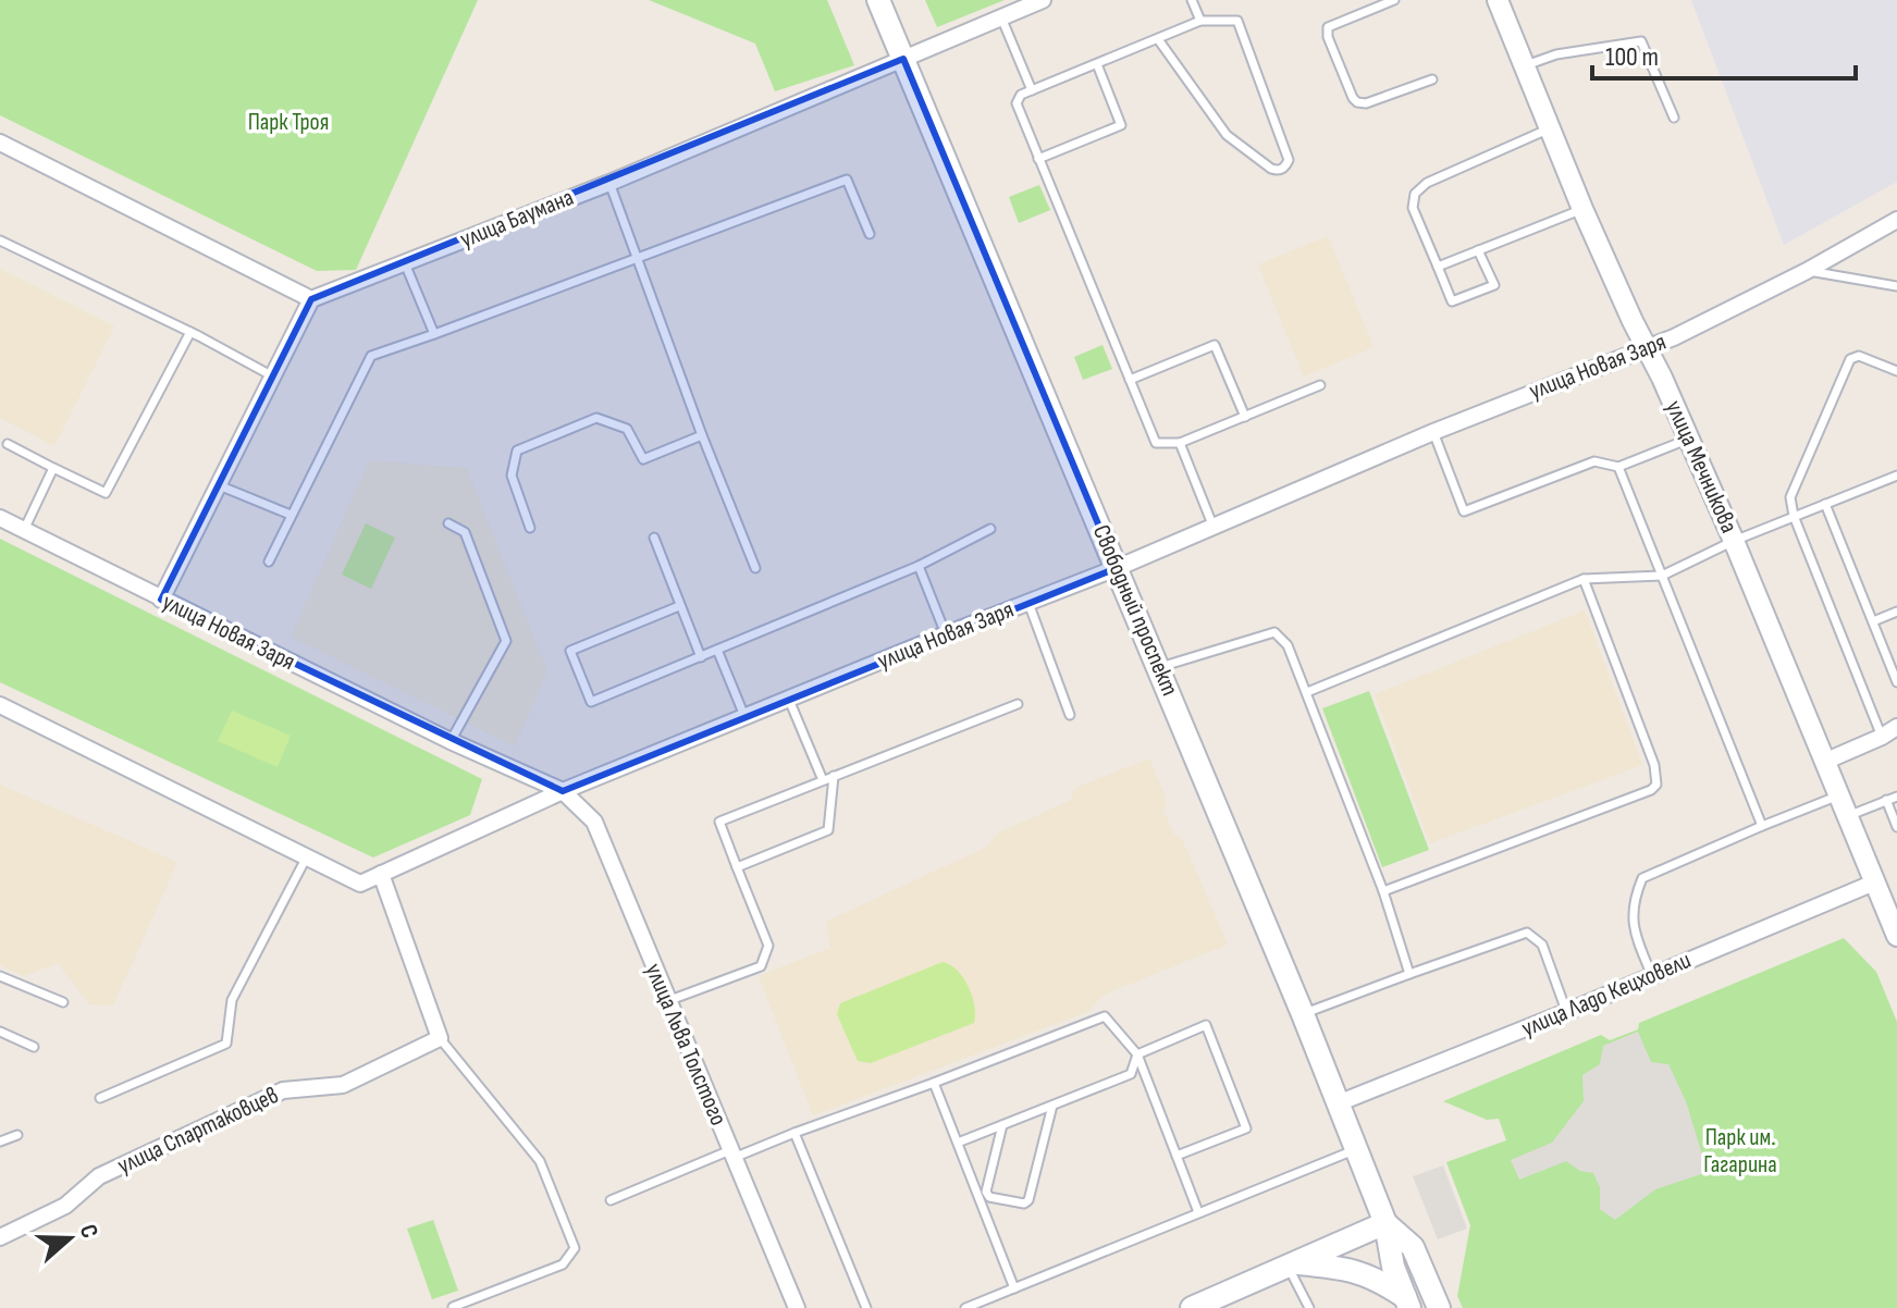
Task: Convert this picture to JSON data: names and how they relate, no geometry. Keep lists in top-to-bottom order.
{
  "streets": {
    "main road": ["Свободный проспект"],
    "street": [
      "улица Баумана",
      "улица Новая Заря",
      "улица Мечникова",
      "улица Ладо Кецховели",
      "улица Льва Толстого",
      "улица Спартаковцев"
    ]
  },
  "crossings": [
    ["улица Баумана", "Свободный проспект"],
    ["улица Новая Заря", "улица Мечникова"],
    ["улица Новая Заря", "Свободный проспект"],
    ["улица Новая Заря", "улица Льва Толстого"],
    ["улица Мечникова", "улица Ладо Кецховели"],
    ["Свободный проспект", "улица Ладо Кецховели"]
  ],
  "parks": ["Парк Троя", "Парк им. Гагарина"],
  "scale_bar": "100 m",
  "north": "right"
}
